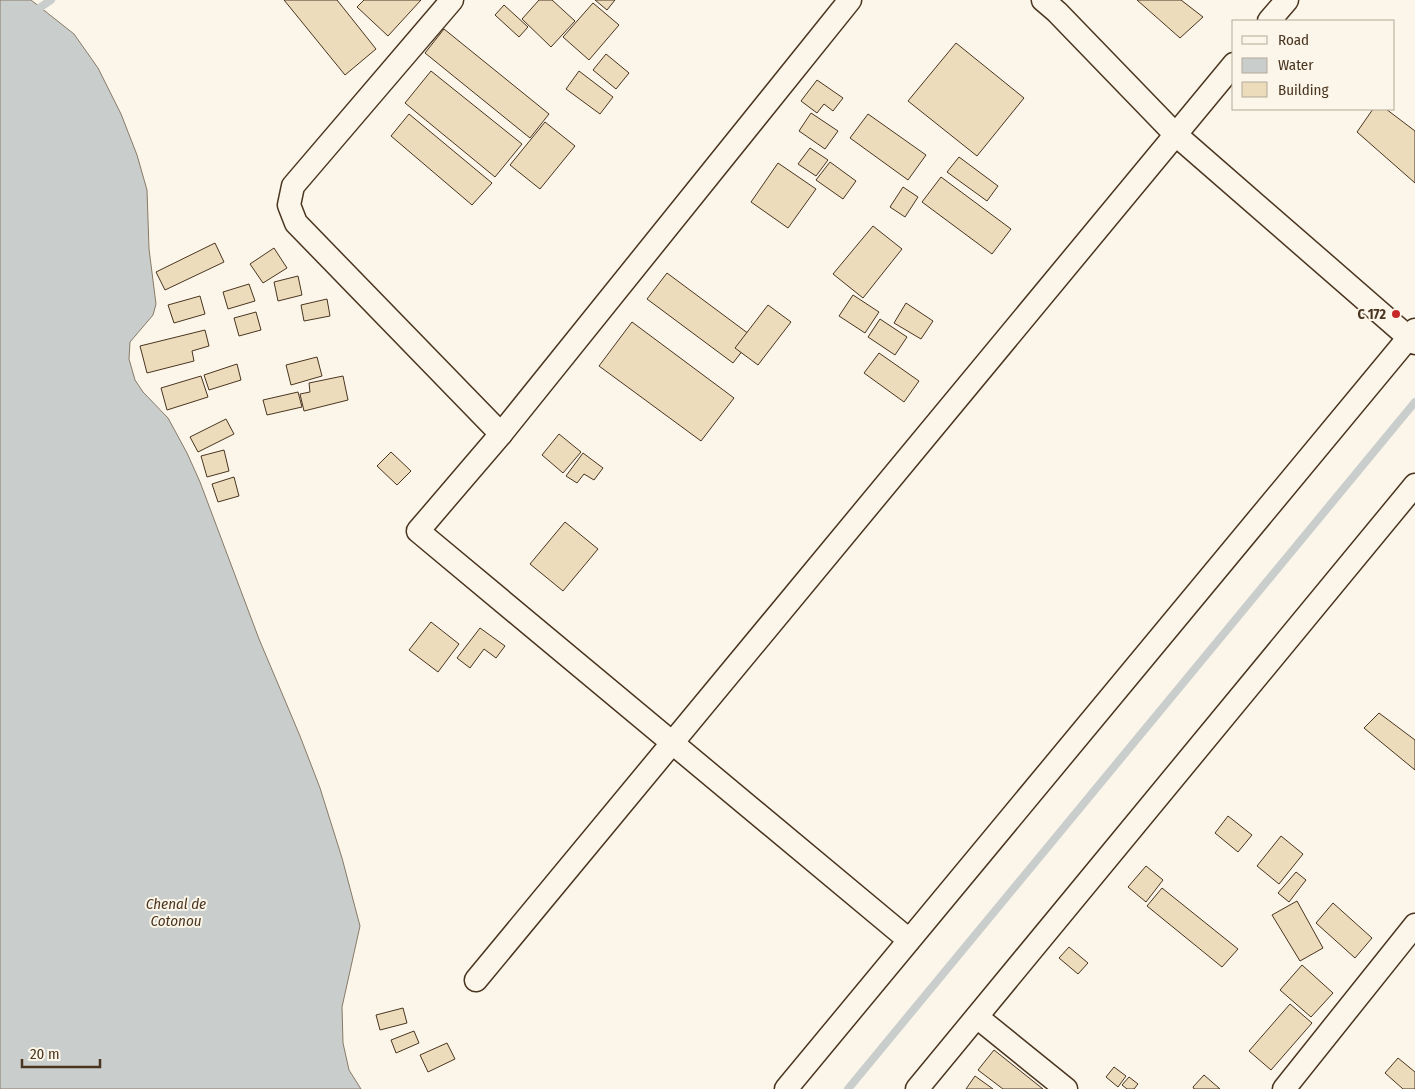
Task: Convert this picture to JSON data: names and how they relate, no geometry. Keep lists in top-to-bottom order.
{
  "water": ["Chenal de Cotonou"],
  "places": ["C 172"],
  "legend": ["Road", "Water", "Building"],
  "scale_bar": "20 m"
}
